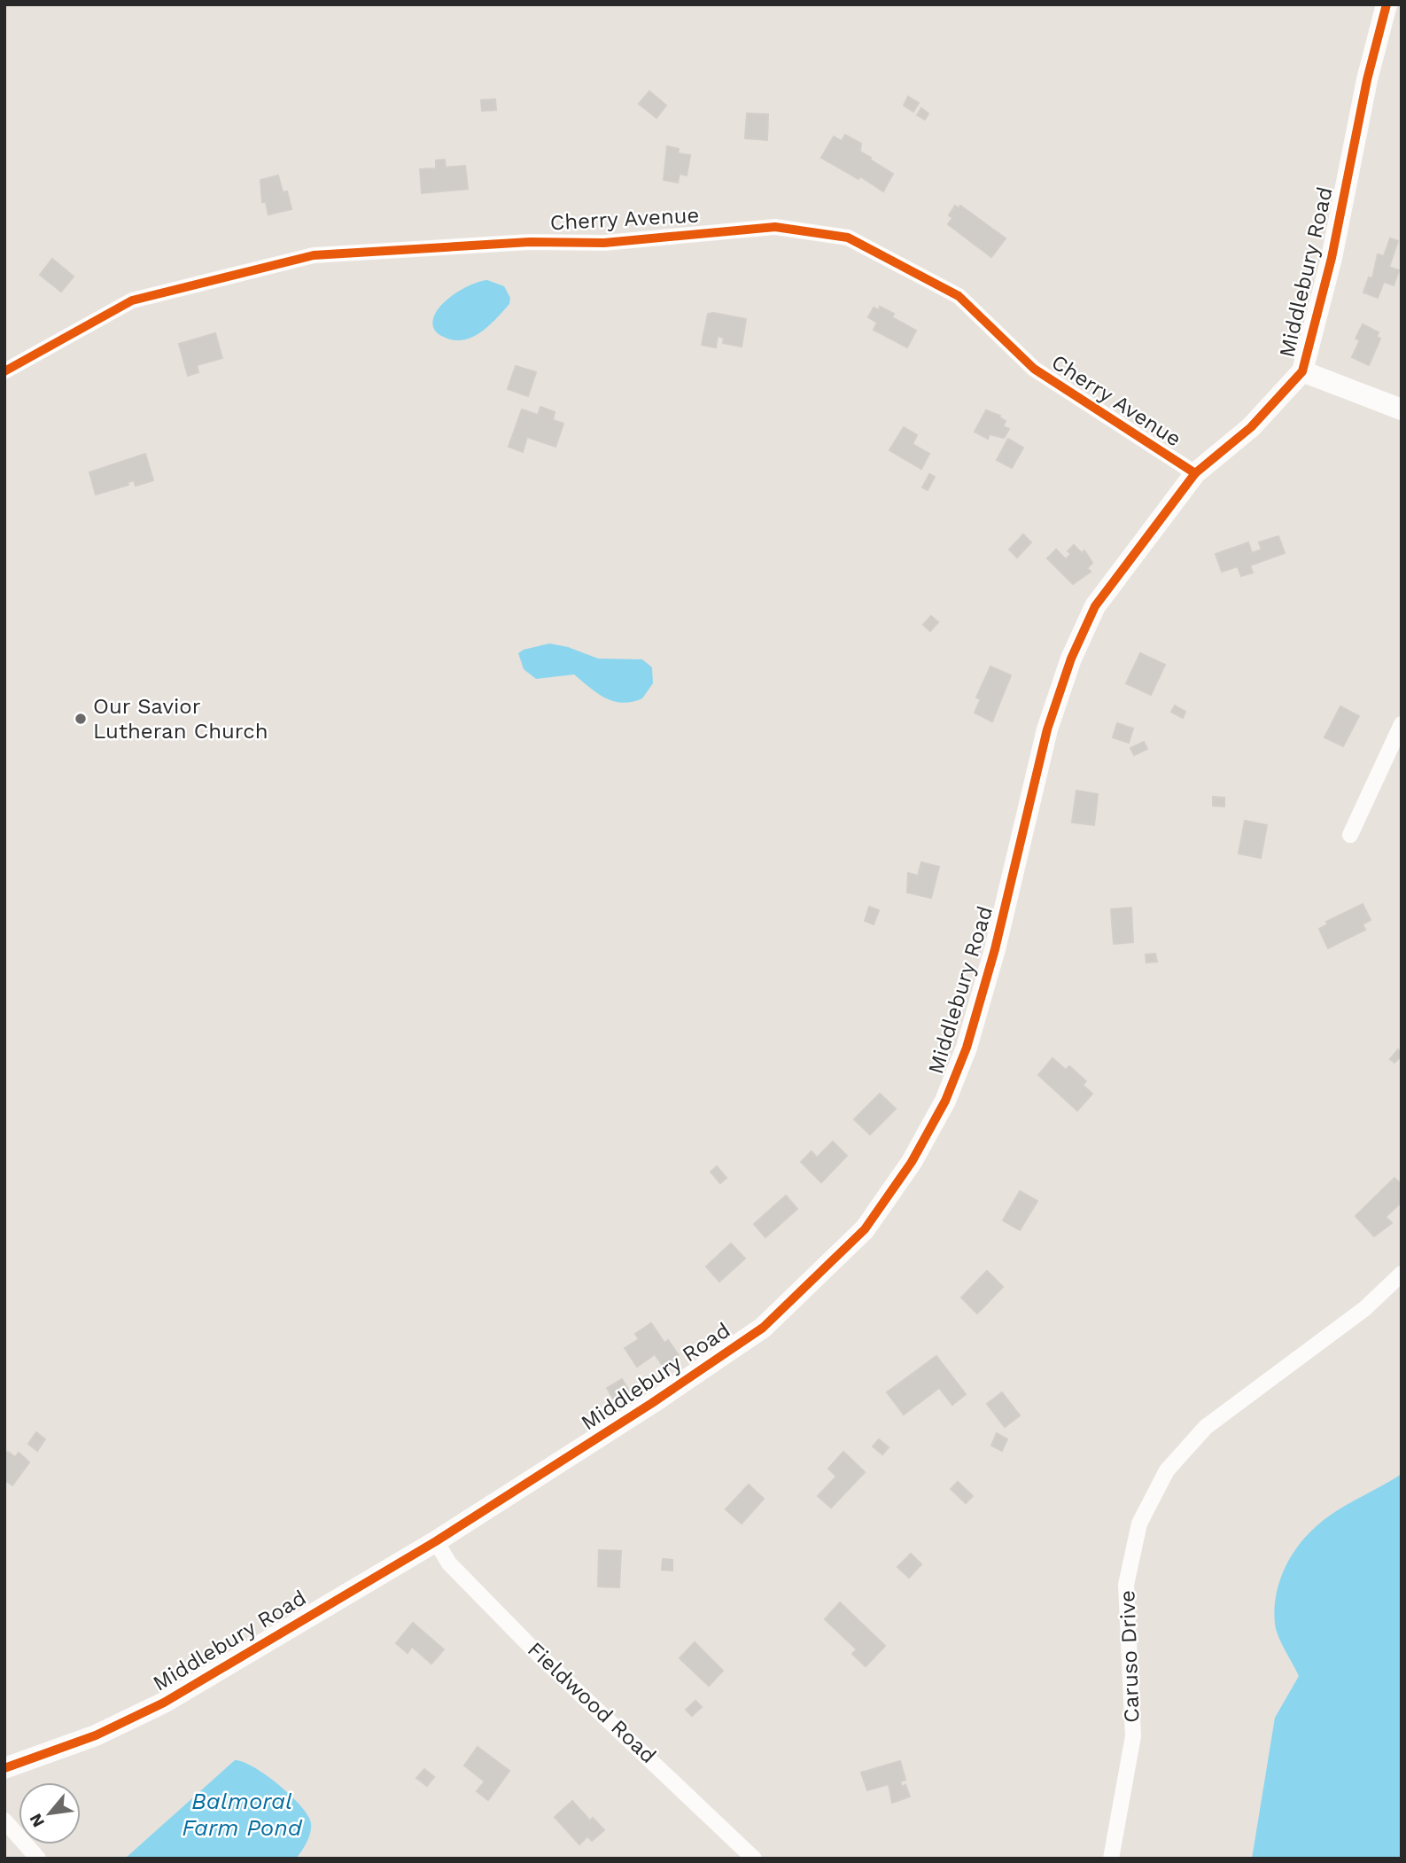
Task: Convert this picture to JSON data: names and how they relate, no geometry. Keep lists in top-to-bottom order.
{
  "streets": {
    "street": [
      "Cherry Avenue",
      "Middlebury Road",
      "Caruso Drive",
      "Fieldwood Road"
    ]
  },
  "crossings": [
    ["Cherry Avenue", "Middlebury Road"],
    ["Middlebury Road", "Fieldwood Road"]
  ],
  "water": ["Balmoral Farm Pond"],
  "places": ["Our Savior Lutheran Church"],
  "north": "bottom left"
}
